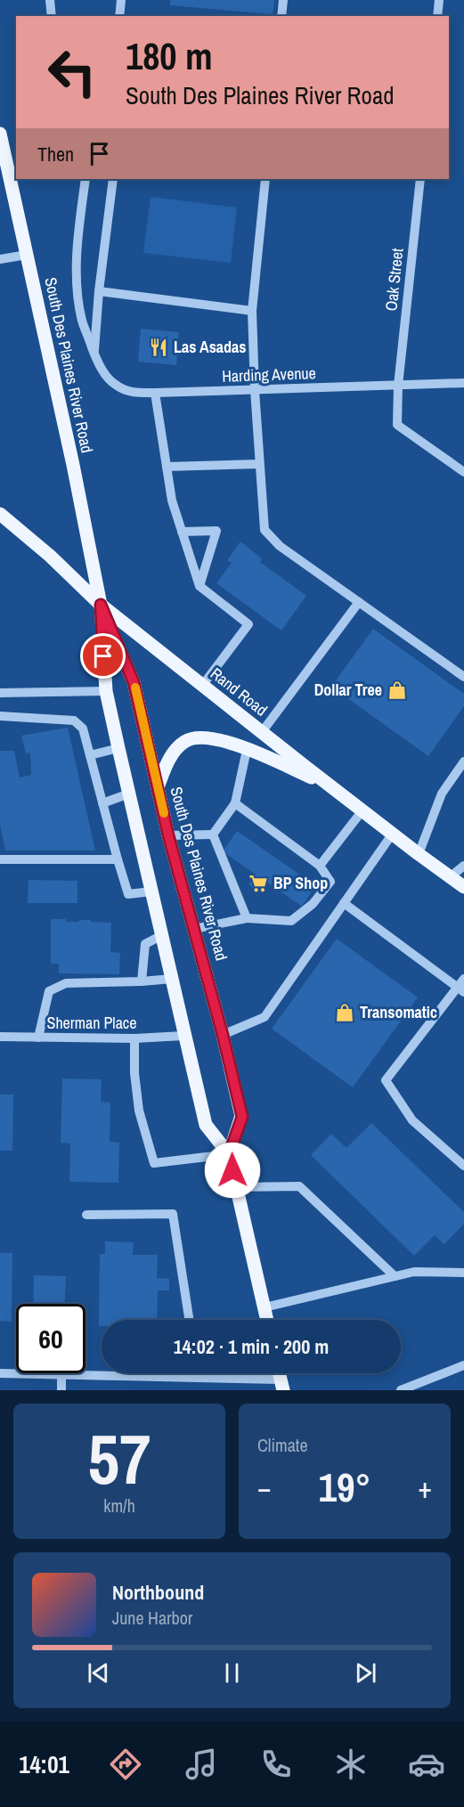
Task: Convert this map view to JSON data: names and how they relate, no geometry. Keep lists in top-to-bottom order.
{
  "streets": {
    "main road": ["South Des Plaines River Road", "Rand Road"],
    "street": ["Oak Street", "Harding Avenue", "Sherman Place"]
  },
  "crossings": [
    ["Oak Street", "Harding Avenue"],
    ["South Des Plaines River Road", "Rand Road"],
    ["South Des Plaines River Road", "Sherman Place"]
  ],
  "places": {
    "restaurant": ["Las Asadas"],
    "shop": ["Dollar Tree", "Transomatic"],
    "supermarket": ["BP Shop"]
  },
  "page": {
    "turn": ["180 m", "South Des Plaines River Road"],
    "then": "Then",
    "limit": "60",
    "trip": "14:02 · 1 min · 200 m",
    "tile": [
      ["57", "km/h"],
      "Climate"
    ],
    "heat": ["−", "19°", "+"],
    "song": ["Northbound", "June Harbor"],
    "tabs": "14:01"
  }
}
